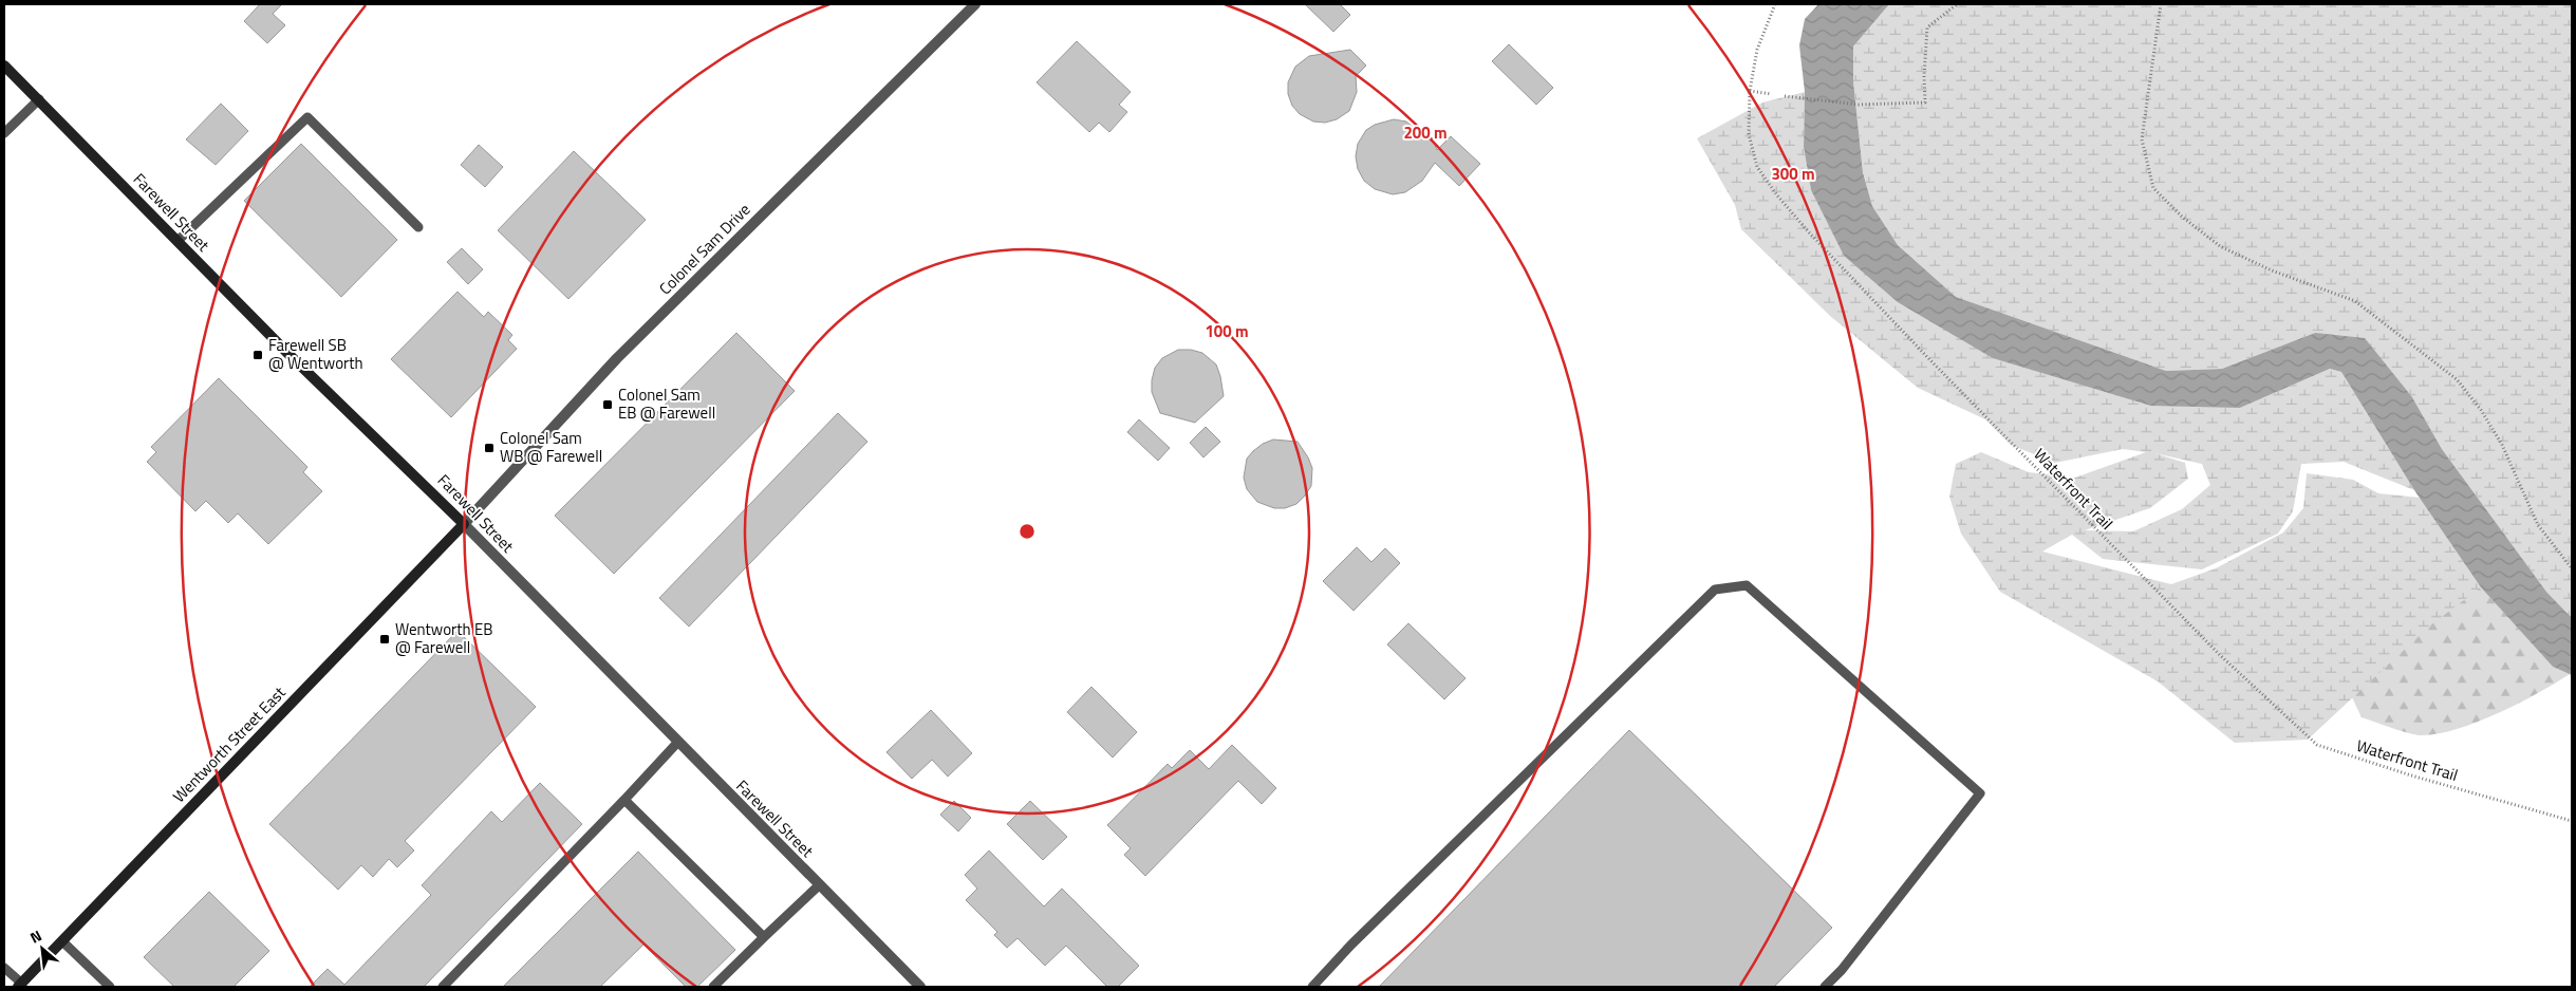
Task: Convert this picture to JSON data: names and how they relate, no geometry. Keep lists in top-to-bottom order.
{
  "streets": {
    "main road": ["Farewell Street", "Wentworth Street East"],
    "street": ["Colonel Sam Drive"],
    "path": ["Waterfront Trail"]
  },
  "crossings": [
    ["Farewell Street", "Colonel Sam Drive"],
    ["Farewell Street", "Wentworth Street East"],
    ["Colonel Sam Drive", "Wentworth Street East"]
  ],
  "places": {
    "transit": [
      "Farewell SB @ Wentworth",
      "Colonel Sam EB @ Farewell",
      "Colonel Sam WB @ Farewell",
      "Wentworth EB @ Farewell"
    ]
  },
  "north": "top left",
  "rings": ["200 m", "300 m", "100 m"]
}
